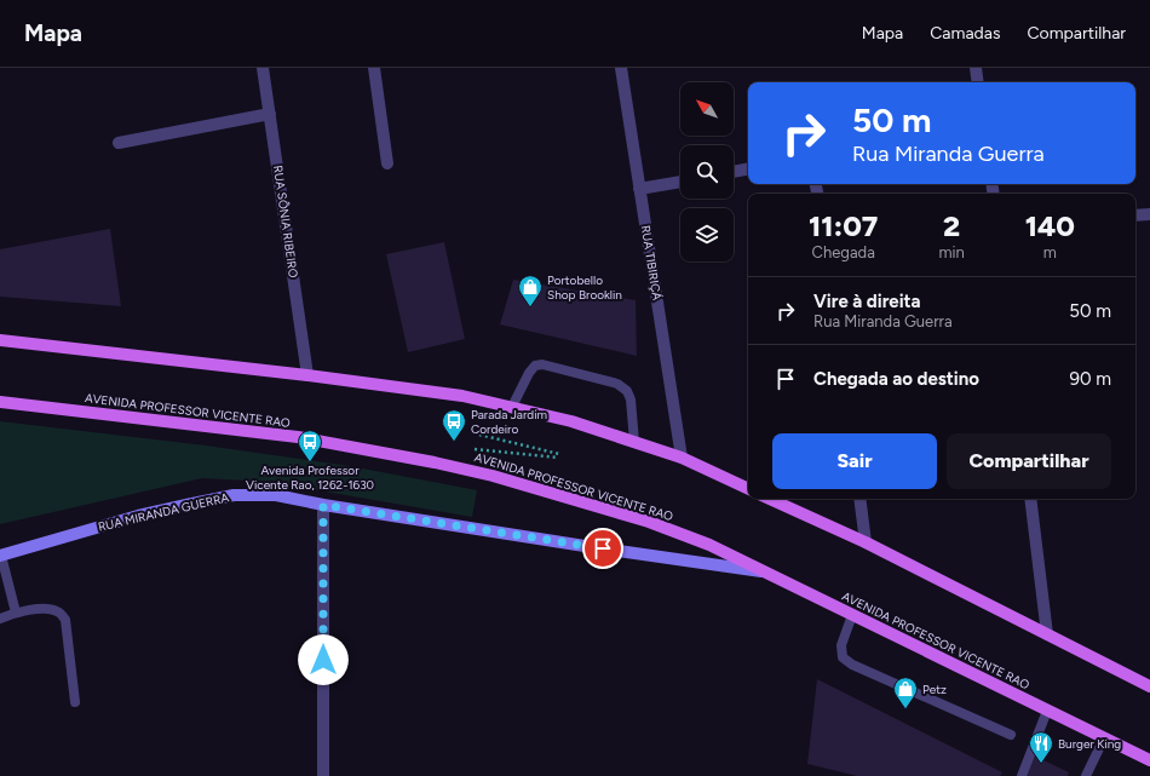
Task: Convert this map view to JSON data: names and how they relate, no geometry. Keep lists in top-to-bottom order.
{
  "streets": {
    "main road": ["AVENIDA PROFESSOR VICENTE RAO"],
    "street": ["RUA SÔNIA RIBEIRO", "RUA TIBIRIÇÁ", "RUA MIRANDA GUERRA"]
  },
  "crossings": [
    ["AVENIDA PROFESSOR VICENTE RAO", "RUA MIRANDA GUERRA"]
  ],
  "places": {
    "shop": ["Portobello Shop Brooklin", "Petz"],
    "bus stop": ["Parada Jardim Cordeiro", "Avenida Professor Vicente Rao, 1262-1630"],
    "restaurant": ["Burger King"]
  },
  "north": "top left",
  "page": {
    "header": "Mapa",
    "nav": ["Mapa", "Camadas", "Compartilhar"],
    "turn": ["50 m", "Rua Miranda Guerra"],
    "eta": [
      "11:07",
      "Chegada",
      "2",
      "min",
      "140",
      "m"
    ],
    "list": [
      {
        "name": "Vire à direita",
        "note": "Rua Miranda Guerra",
        "value": "50 m"
      },
      {
        "name": "Chegada ao destino",
        "value": "90 m"
      }
    ],
    "buttons": ["Sair", "Compartilhar"]
  }
}
